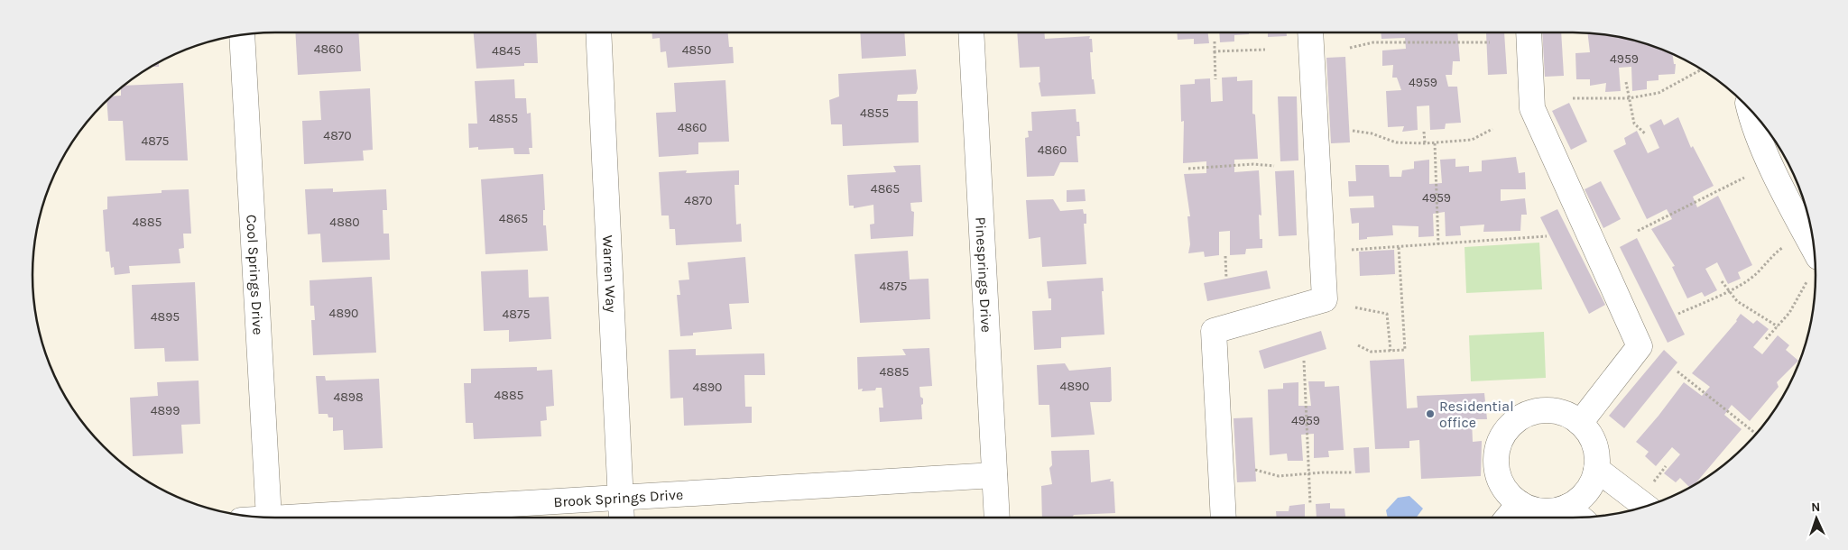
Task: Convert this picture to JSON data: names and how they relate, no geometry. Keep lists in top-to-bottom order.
{
  "streets": {
    "street": [
      "Warren Way",
      "Cool Springs Drive",
      "Pinesprings Drive",
      "Brook Springs Drive"
    ]
  },
  "crossings": [
    ["Warren Way", "Brook Springs Drive"],
    ["Pinesprings Drive", "Brook Springs Drive"]
  ],
  "places": ["Residential office"],
  "house_numbers": [
    "4860",
    "4850",
    "4845",
    "4959",
    "4959",
    "4855",
    "4855",
    "4860",
    "4870",
    "4875",
    "4860",
    "4865",
    "4959",
    "4870",
    "4865",
    "4885",
    "4880",
    "4875",
    "4890",
    "4875",
    "4895",
    "4885",
    "4890",
    "4890",
    "4885",
    "4898",
    "4899",
    "4959"
  ],
  "north": "top"
}
